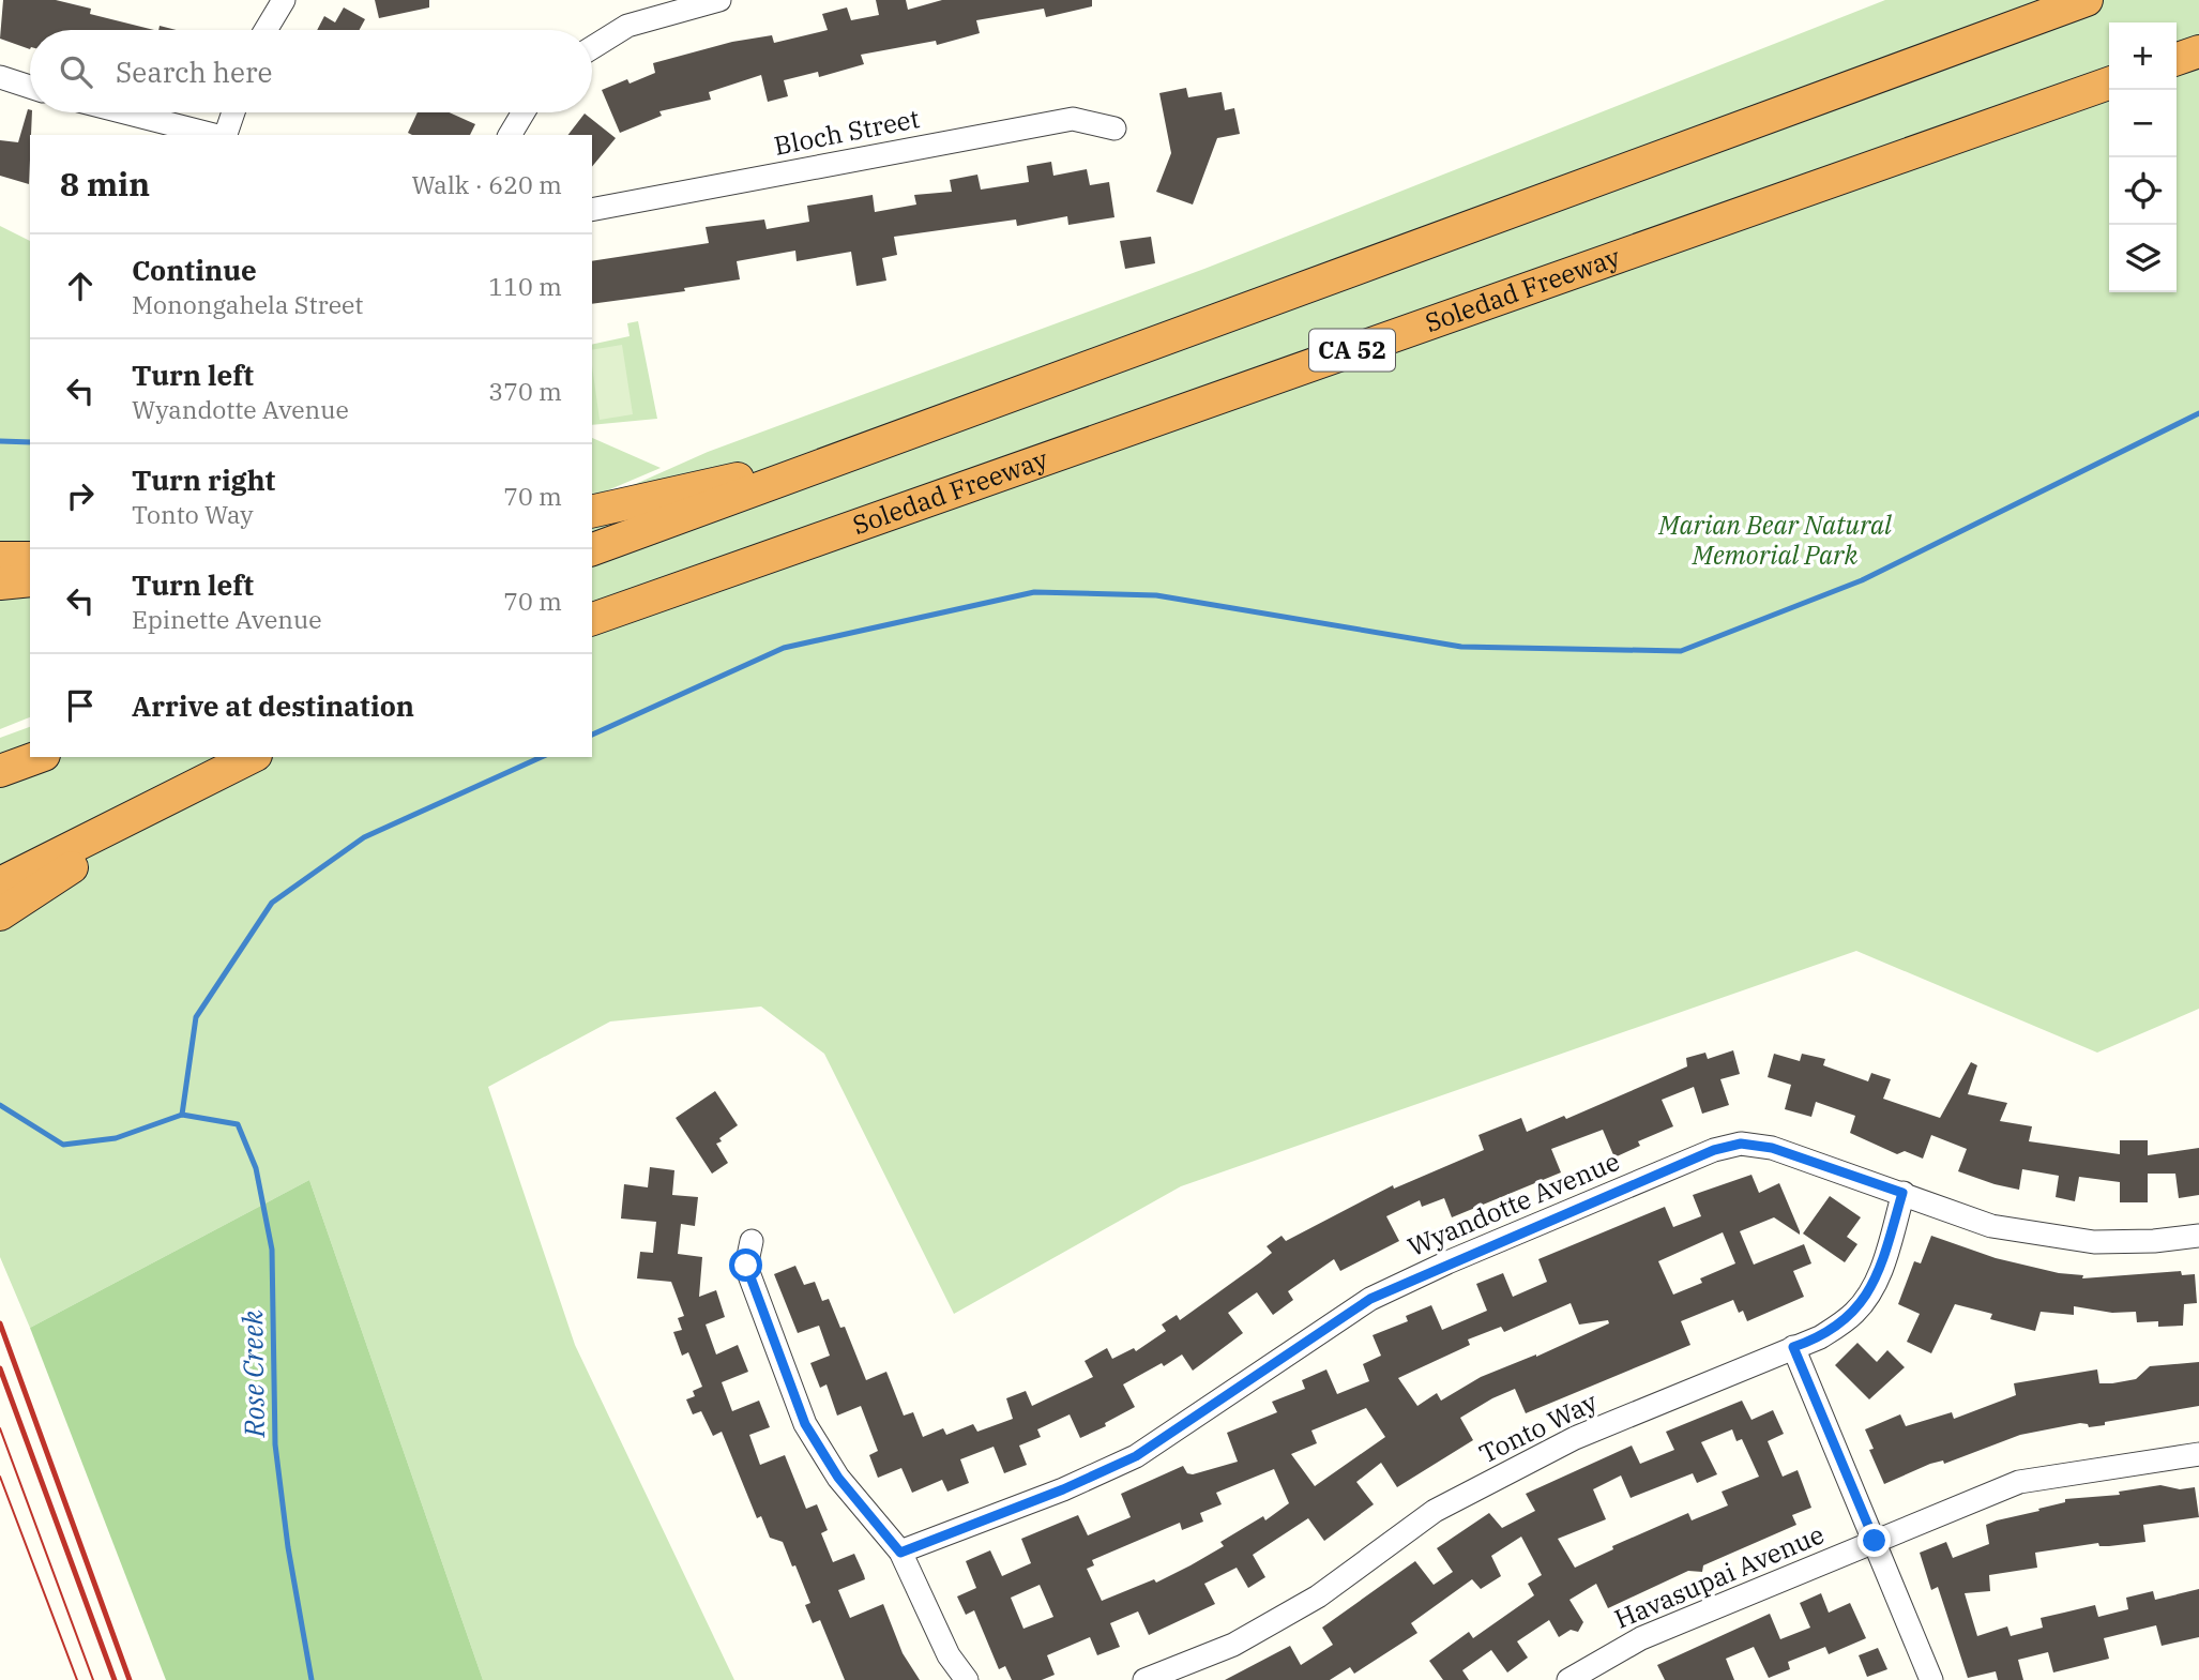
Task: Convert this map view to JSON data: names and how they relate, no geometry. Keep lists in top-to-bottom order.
{
  "streets": {
    "highway": ["Soledad Freeway", "CA 52"],
    "street": [
      "Bloch Street",
      "Wyandotte Avenue",
      "Tonto Way",
      "Havasupai Avenue"
    ]
  },
  "crossings": [
    ["Wyandotte Avenue", "Tonto Way"]
  ],
  "water": ["Rose Creek"],
  "parks": ["Marian Bear Natural Memorial Park"],
  "page": {
    "map_buttons": ["+", "−"],
    "search": "Search here",
    "heading": ["8 min", "Walk · 620 m"],
    "list": [
      ["Continue", "Monongahela Street", "110 m"],
      ["Turn left", "Wyandotte Avenue", "370 m"],
      ["Turn right", "Tonto Way", "70 m"],
      ["Turn left", "Epinette Avenue", "70 m"],
      "Arrive at destination"
    ]
  }
}
